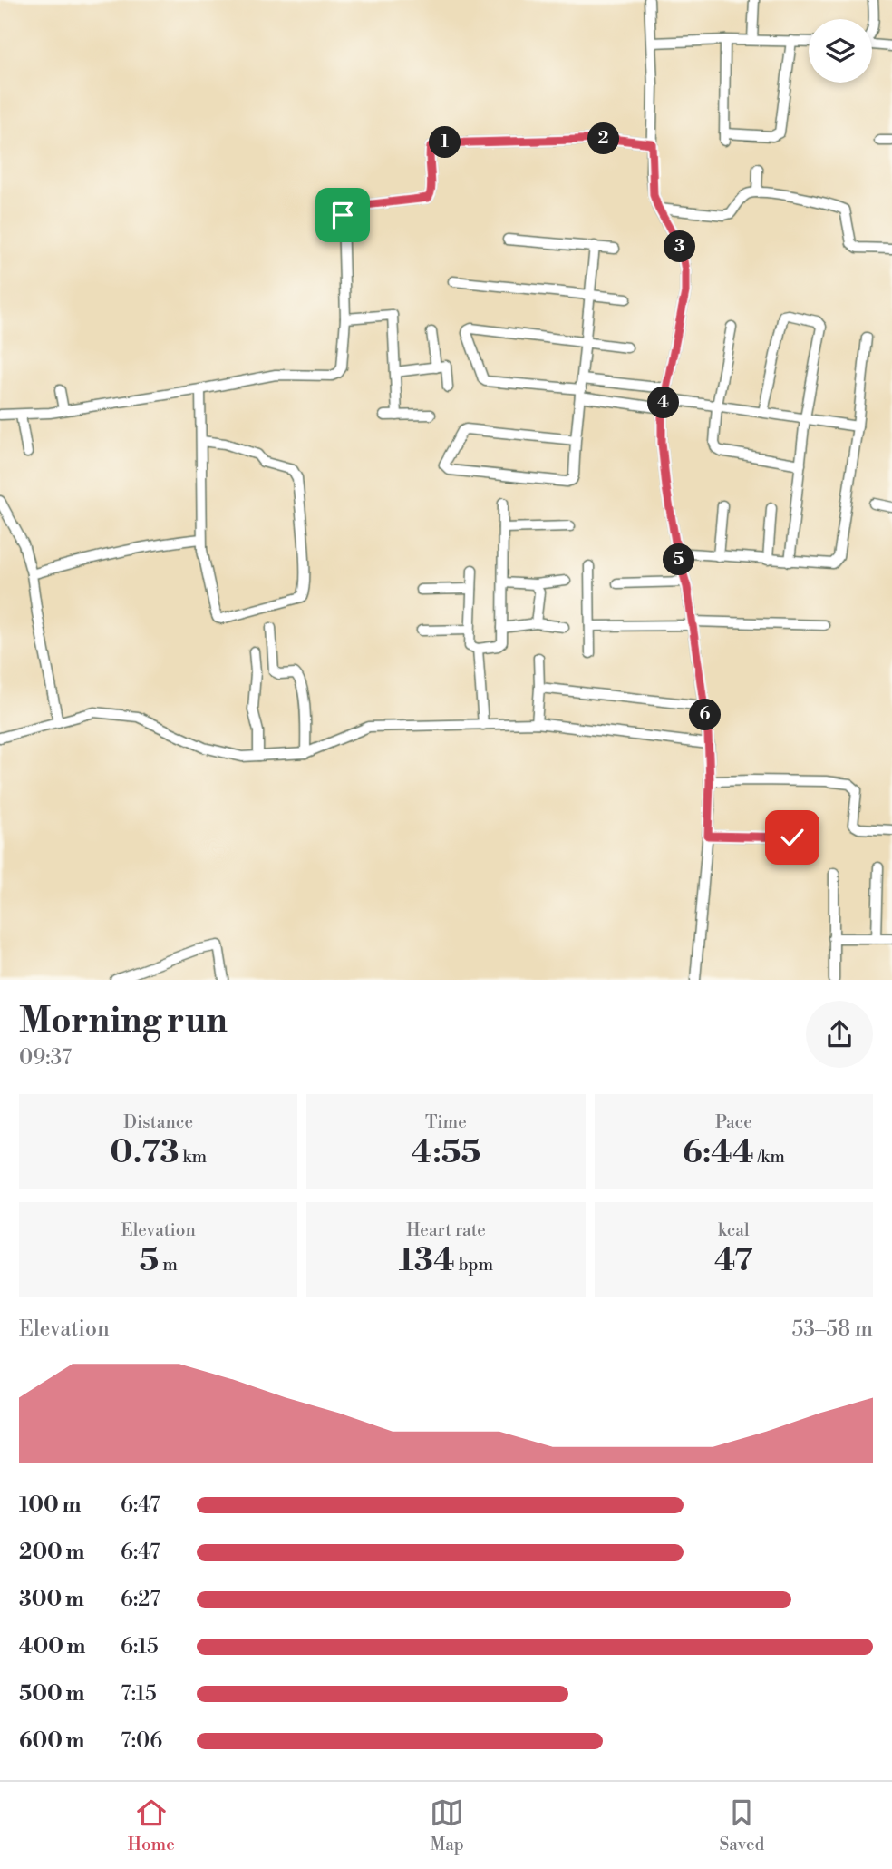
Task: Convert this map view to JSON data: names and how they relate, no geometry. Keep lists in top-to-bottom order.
{
  "page": {
    "pins": [
      "2",
      "1",
      "3",
      "4",
      "5",
      "6"
    ],
    "heading": ["Morning run", "09:37"],
    "stats": [
      ["Distance", "0.73 km"],
      ["Time", "4:55"],
      ["Pace", "6:44 /km"],
      ["Elevation", "5 m"],
      ["Heart rate", "134 bpm"],
      ["kcal", "47"]
    ],
    "chart": ["Elevation", "53–58 m"],
    "list": [
      {
        "name": "100 m",
        "note": "6:47"
      },
      {
        "name": "200 m",
        "note": "6:47"
      },
      {
        "name": "300 m",
        "note": "6:27"
      },
      {
        "name": "400 m",
        "note": "6:15"
      },
      {
        "name": "500 m",
        "note": "7:15"
      },
      {
        "name": "600 m",
        "note": "7:06"
      }
    ],
    "tabs": ["Home", "Map", "Saved"]
  }
}
